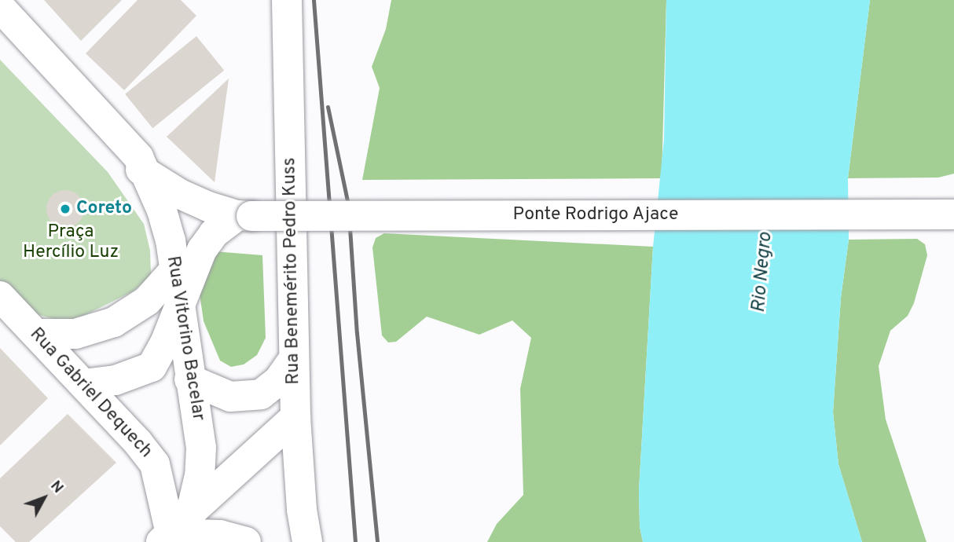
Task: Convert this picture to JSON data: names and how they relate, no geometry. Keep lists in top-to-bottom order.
{
  "streets": {
    "main road": [
      "Ponte Rodrigo Ajace",
      "Rua Benemérito Pedro Kuss",
      "Rua Vitorino Bacelar",
      "Rua Gabriel Dequech"
    ]
  },
  "crossings": [
    ["Ponte Rodrigo Ajace", "Rua Vitorino Bacelar"]
  ],
  "water": ["Rio Negro"],
  "parks": ["Praça Hercílio Luz"],
  "places": ["Coreto"],
  "north": "top right"
}
